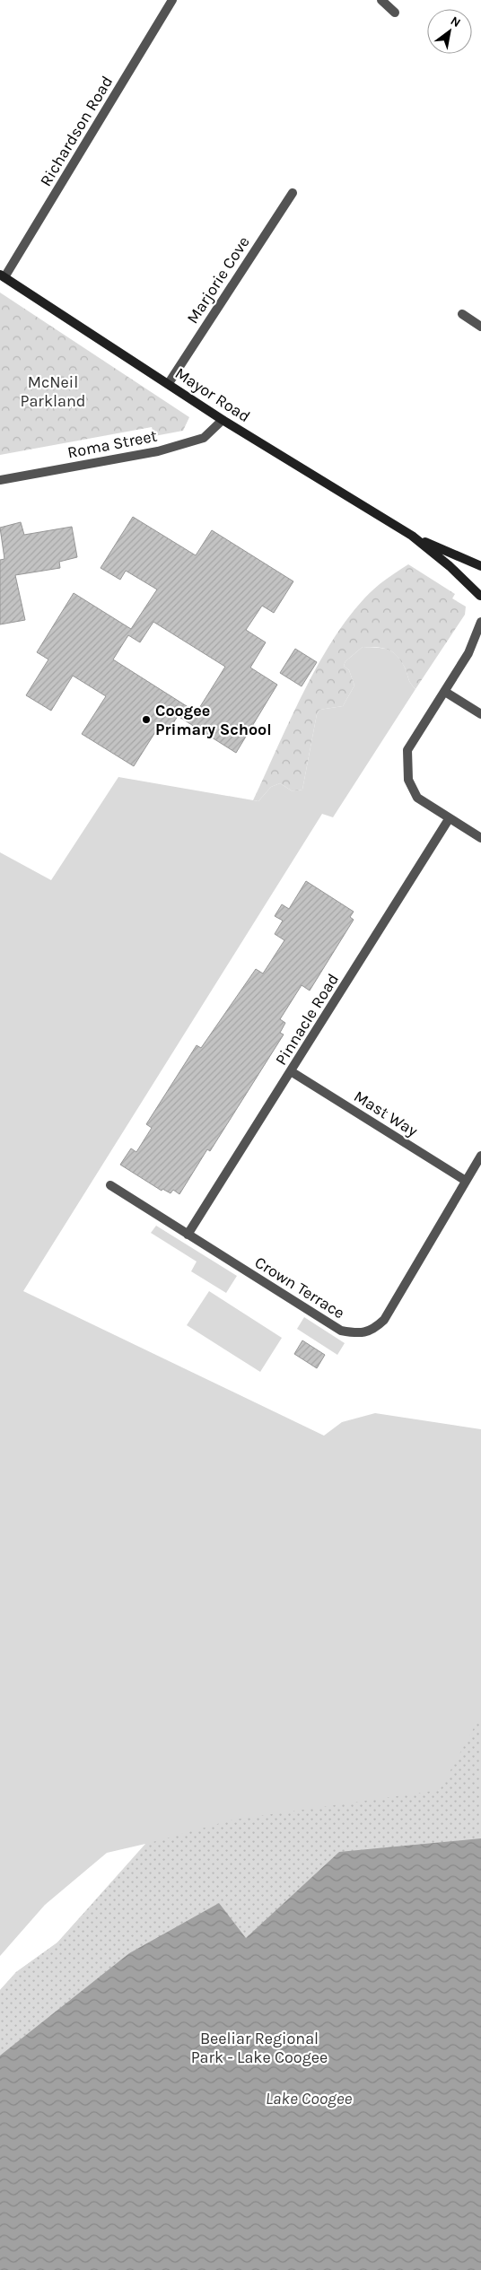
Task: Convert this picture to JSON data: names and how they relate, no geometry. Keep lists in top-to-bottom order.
{
  "streets": {
    "main road": ["Mayor Road"],
    "street": [
      "Richardson Road",
      "Marjorie Cove",
      "Roma Street",
      "Pinnacle Road",
      "Mast Way",
      "Crown Terrace"
    ]
  },
  "crossings": [
    ["Richardson Road", "Mayor Road"],
    ["Marjorie Cove", "Mayor Road"],
    ["Mayor Road", "Roma Street"],
    ["Pinnacle Road", "Mast Way"],
    ["Pinnacle Road", "Crown Terrace"],
    ["Mast Way", "Crown Terrace"]
  ],
  "water": ["Lake Coogee"],
  "parks": ["McNeil Parkland", "Beeliar Regional Park - Lake Coogee"],
  "places": ["Coogee Primary School"],
  "north": "top right"
}
